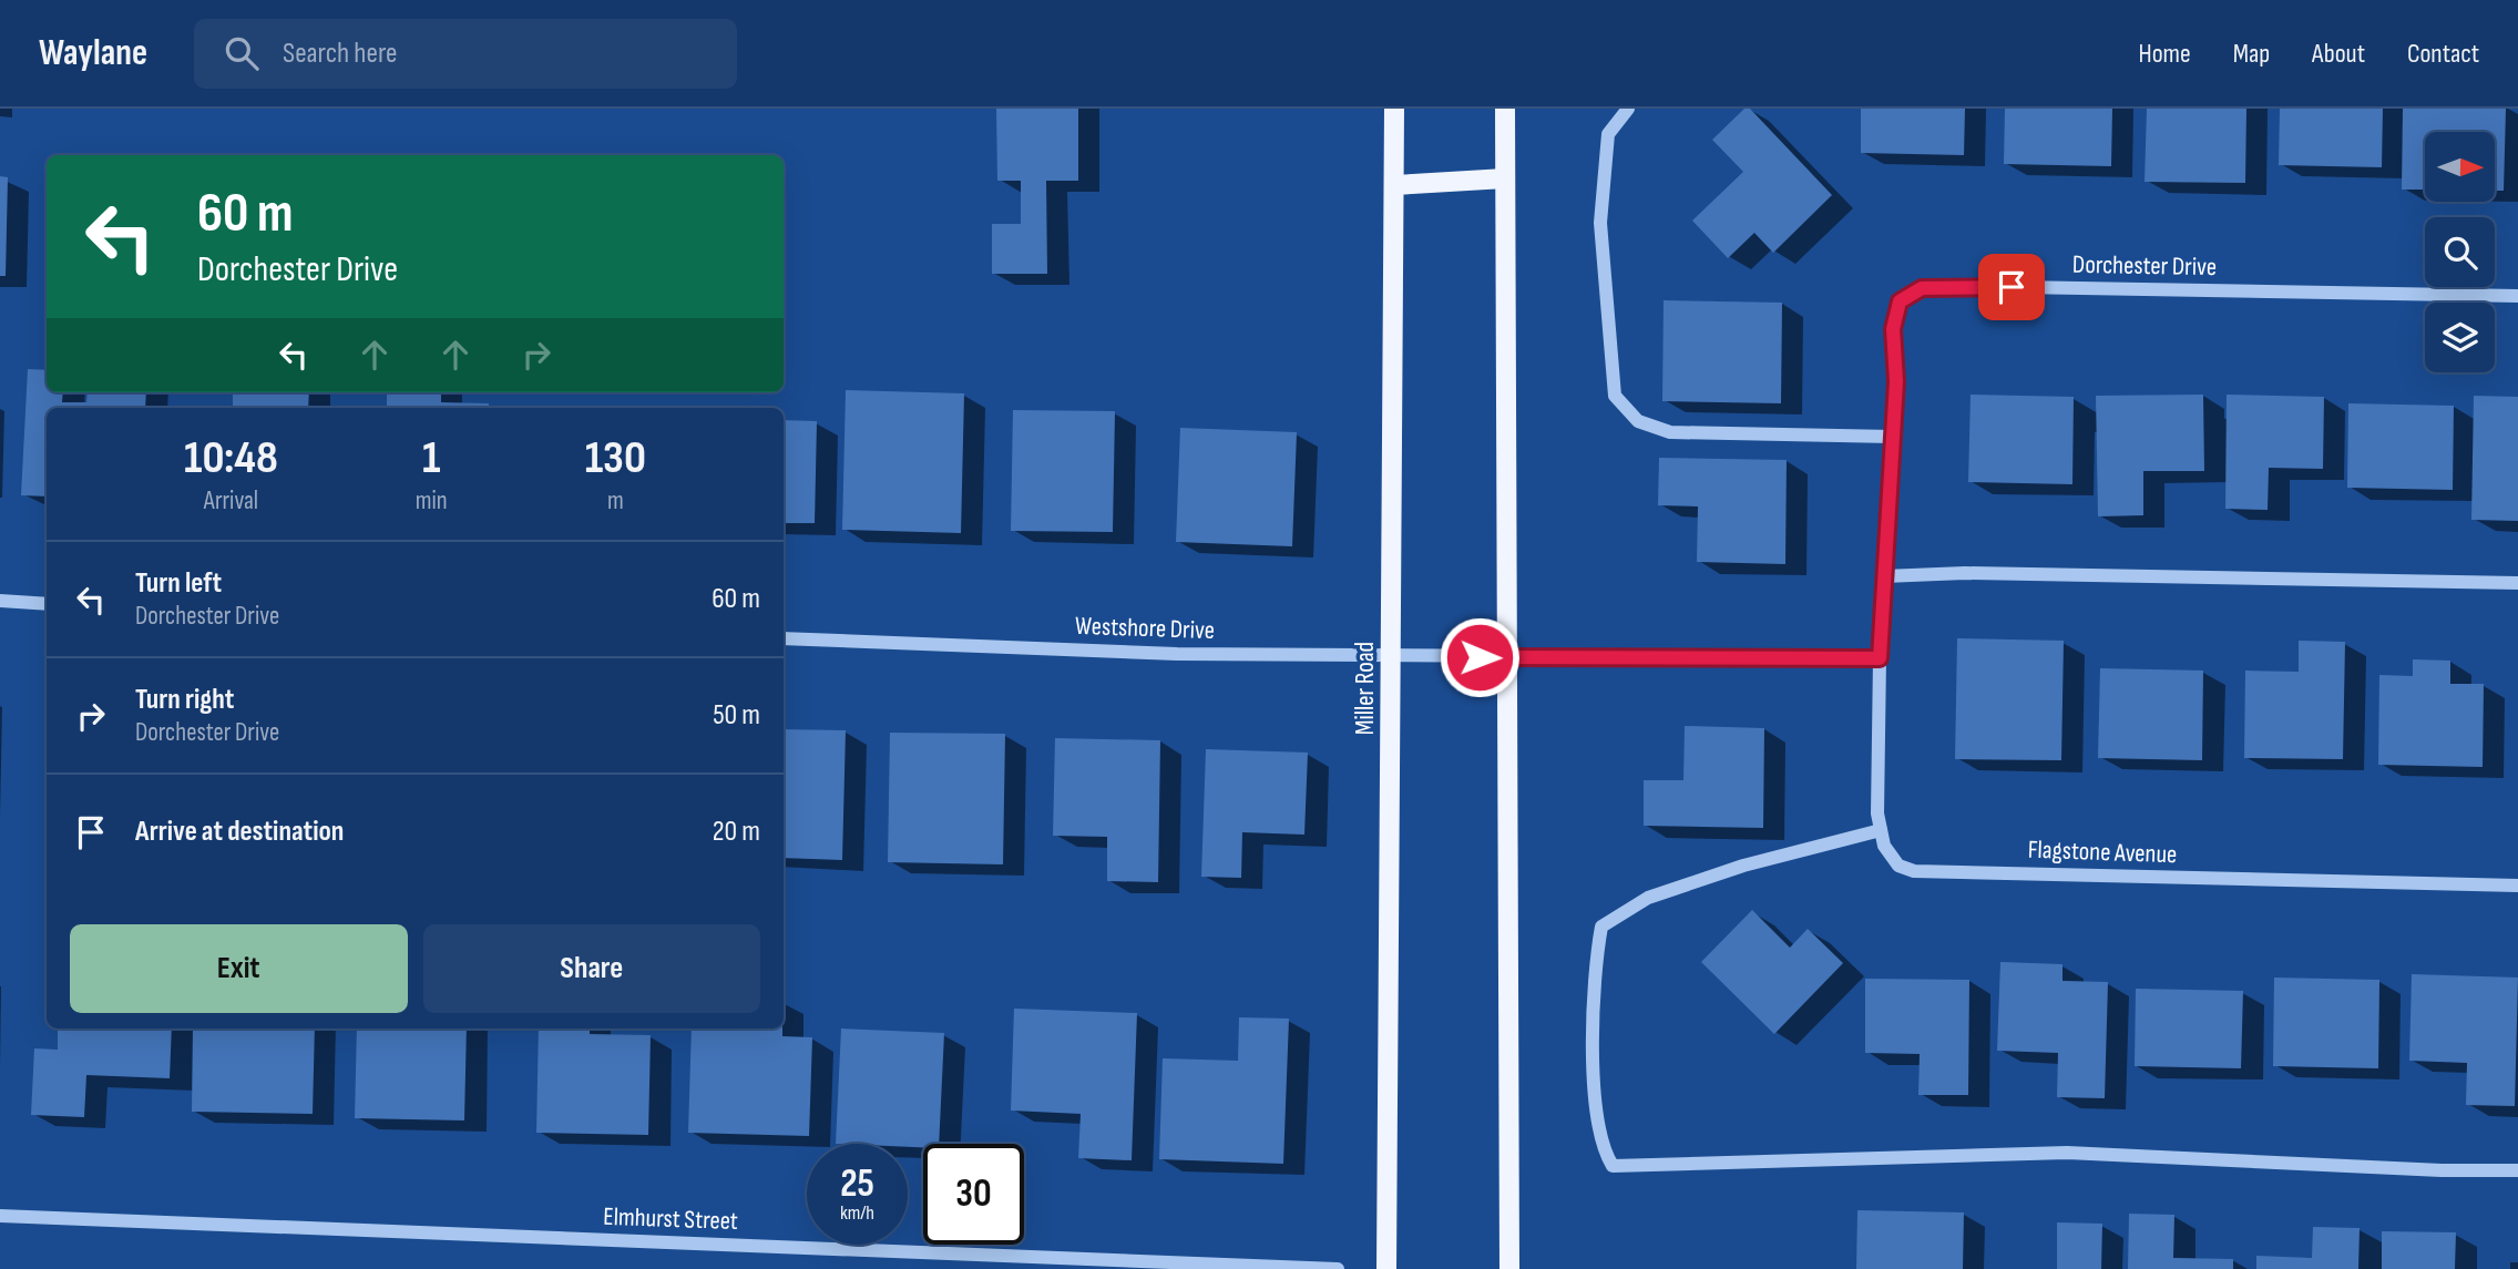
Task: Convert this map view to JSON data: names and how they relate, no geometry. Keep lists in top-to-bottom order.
{
  "streets": {
    "main road": ["Miller Road"],
    "street": [
      "Dorchester Drive",
      "Westshore Drive",
      "Flagstone Avenue",
      "Elmhurst Street"
    ]
  },
  "crossings": [
    ["Dorchester Drive", "Flagstone Avenue"],
    ["Westshore Drive", "Miller Road"]
  ],
  "north": "right",
  "page": {
    "header": "Waylane",
    "search": "Search here",
    "nav": [
      "Home",
      "Map",
      "About",
      "Contact"
    ],
    "turn": ["60 m", "Dorchester Drive"],
    "eta": [
      "10:48",
      "Arrival",
      "1",
      "min",
      "130",
      "m"
    ],
    "list": [
      {
        "name": "Turn left",
        "note": "Dorchester Drive",
        "value": "60 m"
      },
      {
        "name": "Turn right",
        "note": "Dorchester Drive",
        "value": "50 m"
      },
      {
        "name": "Arrive at destination",
        "value": "20 m"
      }
    ],
    "buttons": ["Exit", "Share"],
    "speed": "25 km/h",
    "limit": "30"
  }
}
